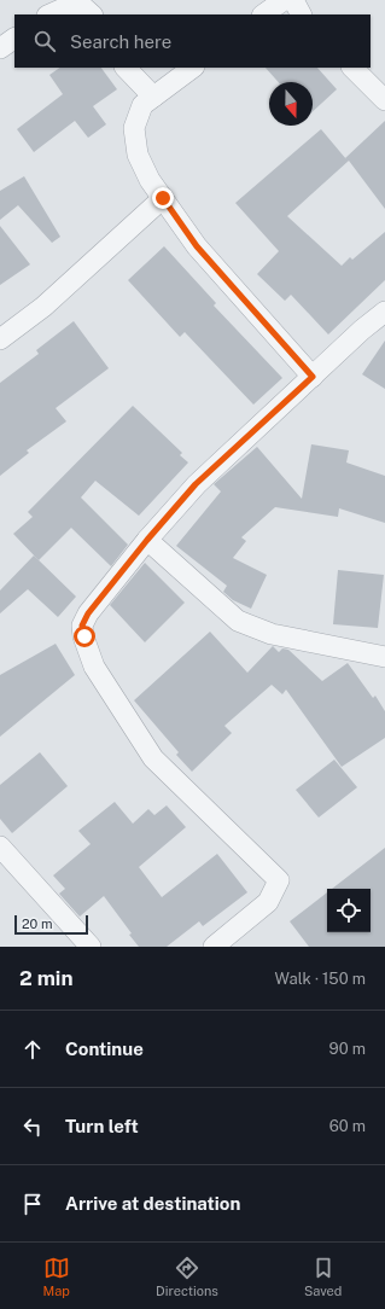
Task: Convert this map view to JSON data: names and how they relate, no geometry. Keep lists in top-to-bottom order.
{
  "scale_bar": "20 m",
  "north": "bottom",
  "page": {
    "search": "Search here",
    "scale": "20 m",
    "heading": ["2 min", "Walk · 150 m"],
    "list": [
      ["Continue", "90 m"],
      ["Turn left", "60 m"],
      "Arrive at destination"
    ],
    "nav": ["Map", "Directions", "Saved"]
  }
}
